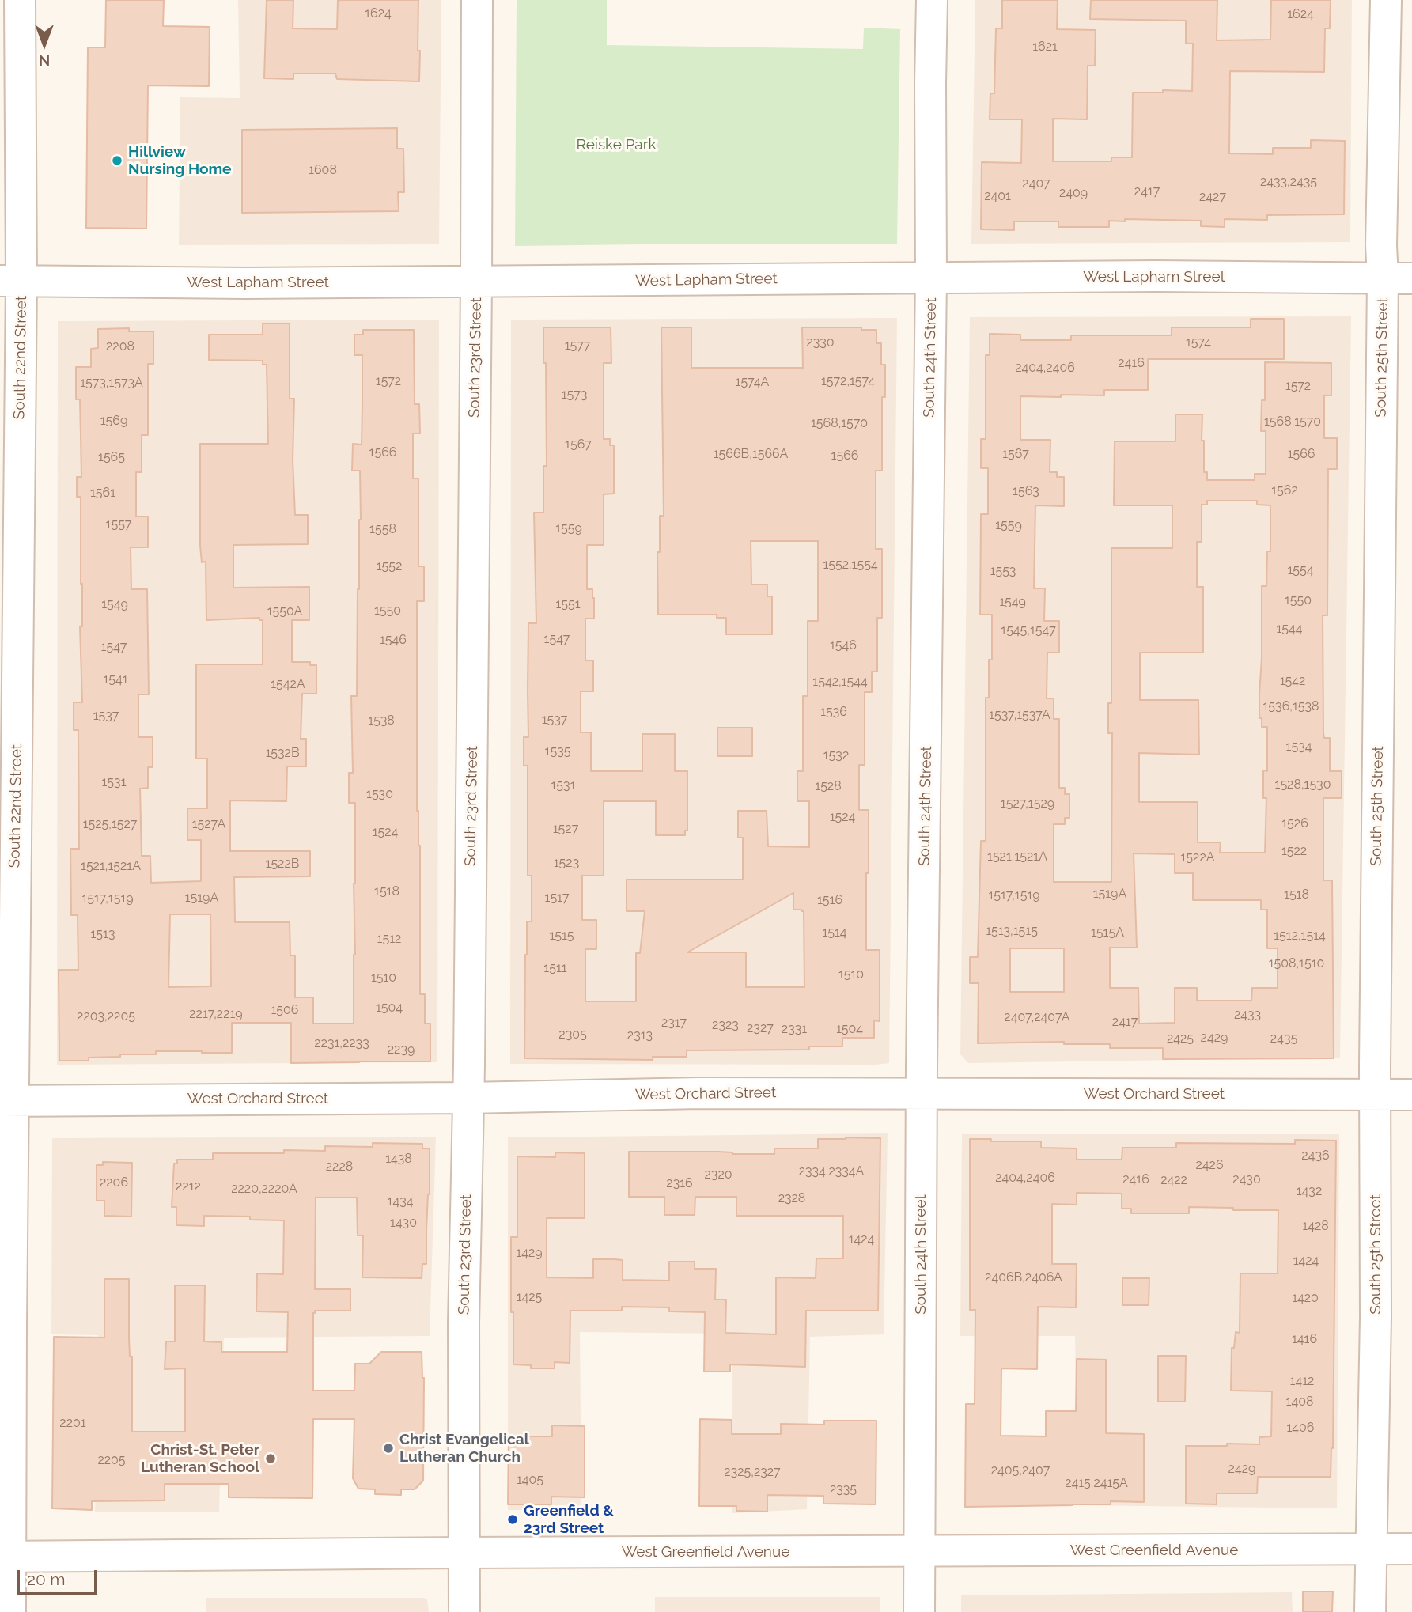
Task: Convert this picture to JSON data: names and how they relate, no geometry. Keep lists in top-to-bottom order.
{
  "streets": {
    "street": [
      "West Lapham Street",
      "South 22nd Street",
      "South 23rd Street",
      "South 24th Street",
      "South 25th Street",
      "West Orchard Street",
      "West Greenfield Avenue"
    ]
  },
  "crossings": [
    ["West Lapham Street", "South 22nd Street"],
    ["West Lapham Street", "South 23rd Street"],
    ["West Lapham Street", "South 24th Street"],
    ["West Lapham Street", "South 25th Street"],
    ["South 22nd Street", "West Orchard Street"],
    ["South 22nd Street", "West Greenfield Avenue"],
    ["South 23rd Street", "West Orchard Street"],
    ["South 23rd Street", "West Greenfield Avenue"],
    ["South 24th Street", "West Orchard Street"],
    ["South 24th Street", "West Greenfield Avenue"],
    ["South 25th Street", "West Orchard Street"],
    ["South 25th Street", "West Greenfield Avenue"]
  ],
  "parks": ["Reiske Park"],
  "places": [
    "Hillview Nursing Home",
    "Christ Evangelical Lutheran Church",
    "Christ-St. Peter Lutheran School",
    "Greenfield & 23rd Street"
  ],
  "house_numbers": [
    "1624",
    "1624",
    "1621",
    "1608",
    "2433,2435",
    "2407",
    "2417",
    "2409",
    "2401",
    "2427",
    "2330",
    "1574",
    "1577",
    "2208",
    "2416",
    "2404,2406",
    "1572",
    "1572,1574",
    "1574A",
    "1573,1573A",
    "1572",
    "1573",
    "1569",
    "1568,1570",
    "1568,1570",
    "1567",
    "1566",
    "1566B,1566A",
    "1567",
    "1566",
    "1566",
    "1565",
    "1562",
    "1563",
    "1561",
    "1557",
    "1559",
    "1559",
    "1558",
    "1552,1554",
    "1552",
    "1554",
    "1553",
    "1550",
    "1549",
    "1549",
    "1551",
    "1550",
    "1550A",
    "1544",
    "1545,1547",
    "1547",
    "1546",
    "1546",
    "1547",
    "1541",
    "1542",
    "1542,1544",
    "1542A",
    "1536,1538",
    "1536",
    "1537,1537A",
    "1537",
    "1537",
    "1538",
    "1534",
    "1535",
    "1532B",
    "1532",
    "1531",
    "1528,1530",
    "1531",
    "1528",
    "1530",
    "1527,1529",
    "1524",
    "1526",
    "1525,1527",
    "1527A",
    "1527",
    "1524",
    "1522",
    "1521,1521A",
    "1522A",
    "1523",
    "1522B",
    "1521,1521A",
    "1518",
    "1519A",
    "1518",
    "1517,1519",
    "1519A",
    "1517",
    "1517,1519",
    "1516",
    "1513,1515",
    "1514",
    "1515A",
    "1513",
    "1515",
    "1512,1514",
    "1512",
    "1508,1510",
    "1511",
    "1510",
    "1510",
    "1504",
    "1506",
    "2217,2219",
    "2433",
    "2203,2205",
    "2407,2407A",
    "2417",
    "2317",
    "2323",
    "2327",
    "2331",
    "1504",
    "2305",
    "2313",
    "2429",
    "2425",
    "2435",
    "2231,2233",
    "2239",
    "2436",
    "1438",
    "2426",
    "2228",
    "2334,2334A",
    "2320",
    "2404,2406",
    "2416",
    "2430",
    "2422",
    "2206",
    "2316",
    "2212",
    "2220,2220A",
    "1432",
    "2328",
    "1434",
    "1430",
    "1428",
    "1424",
    "1429",
    "1424",
    "2406B,2406A",
    "1425",
    "1420",
    "1416",
    "1412",
    "1408",
    "2201",
    "1406",
    "2205",
    "2429",
    "2405,2407",
    "2325,2327",
    "1405",
    "2415,2415A",
    "2335"
  ],
  "scale_bar": "20 m",
  "north": "bottom"
}
